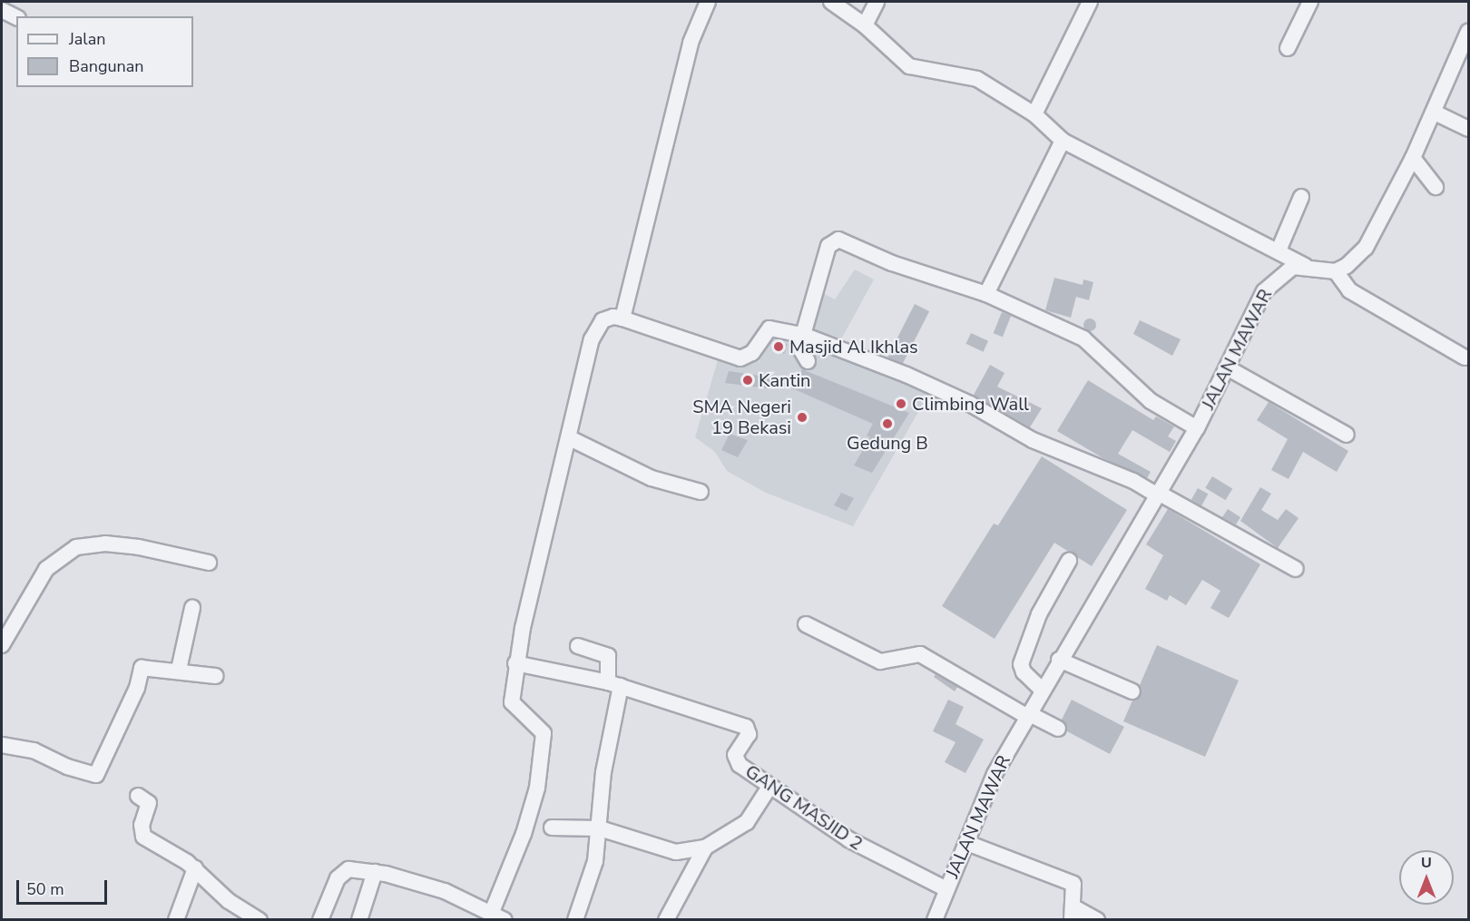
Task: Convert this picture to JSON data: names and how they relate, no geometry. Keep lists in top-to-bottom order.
{
  "streets": {
    "street": ["JALAN MAWAR", "GANG MASJID 2"]
  },
  "crossings": [
    ["JALAN MAWAR", "GANG MASJID 2"]
  ],
  "places": [
    "Masjid Al Ikhlas",
    "Kantin",
    "Climbing Wall",
    "SMA Negeri 19 Bekasi",
    "Gedung B"
  ],
  "legend": ["Jalan", "Bangunan"],
  "scale_bar": "50 m",
  "north": "top"
}
